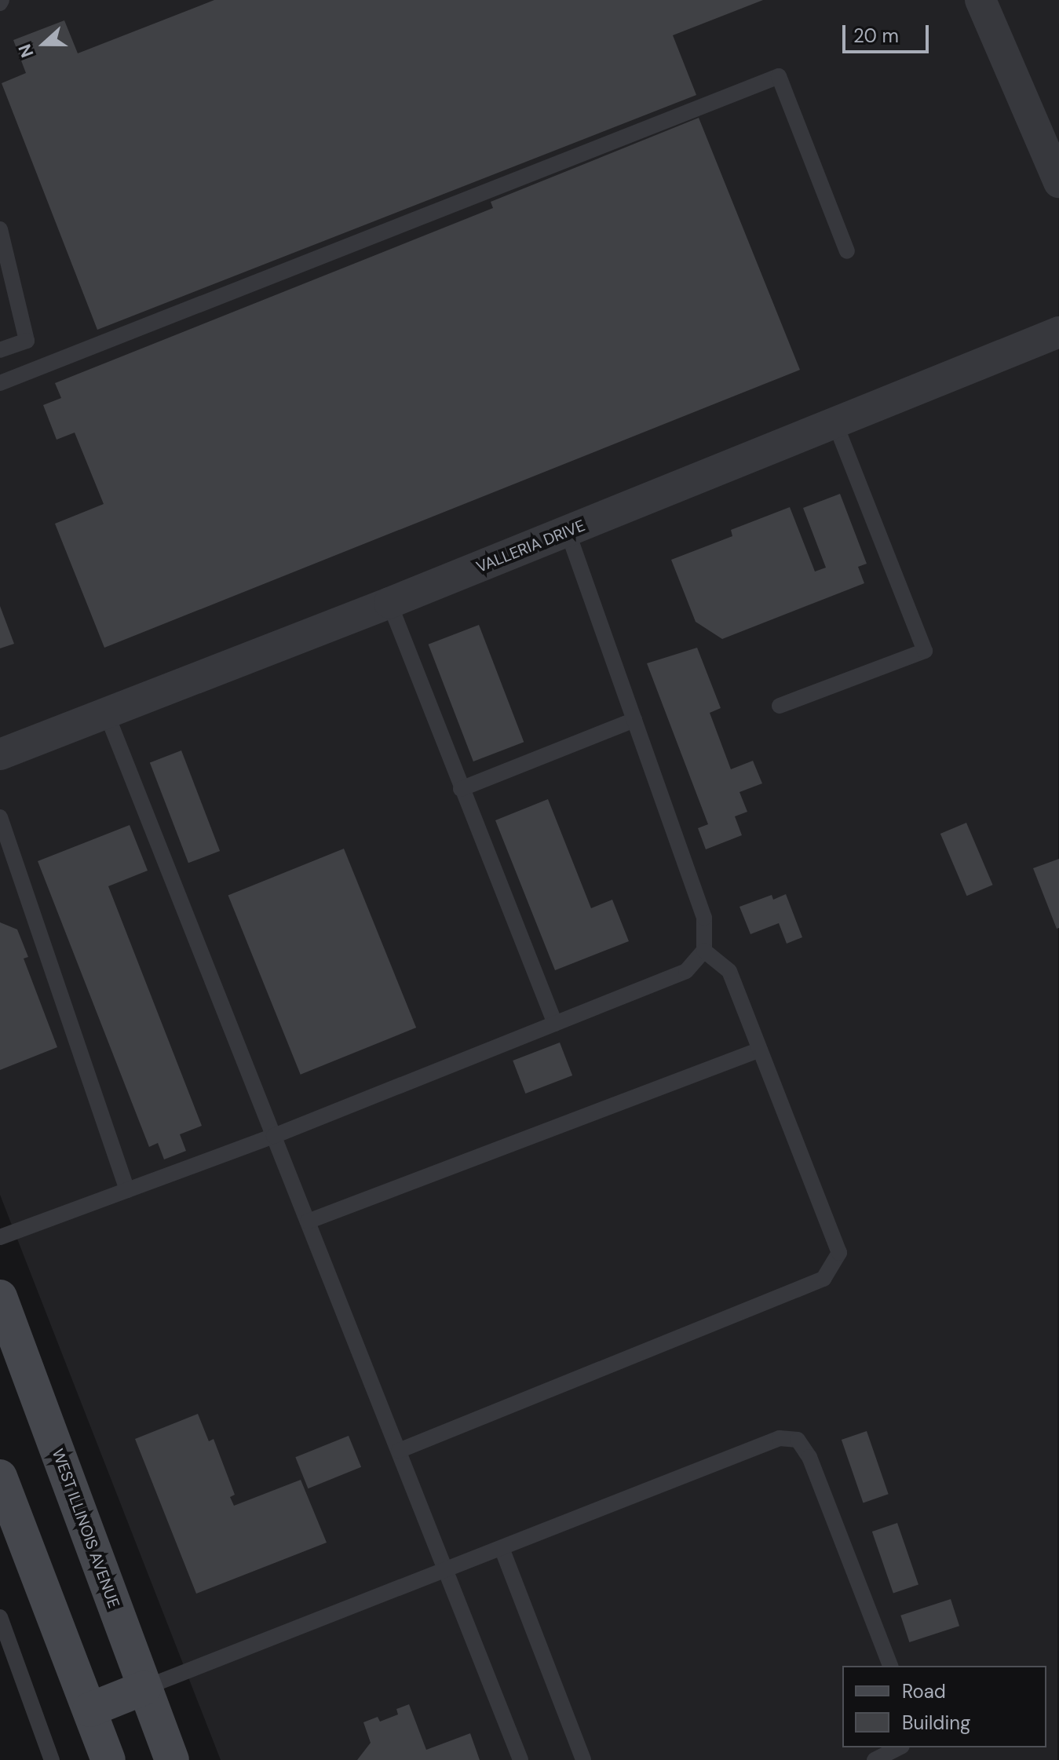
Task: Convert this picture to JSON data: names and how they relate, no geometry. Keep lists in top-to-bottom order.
{
  "streets": {
    "main road": ["WEST ILLINOIS AVENUE"],
    "street": ["VALLERIA DRIVE"]
  },
  "legend": ["Road", "Building"],
  "scale_bar": "20 m",
  "north": "left"
}
